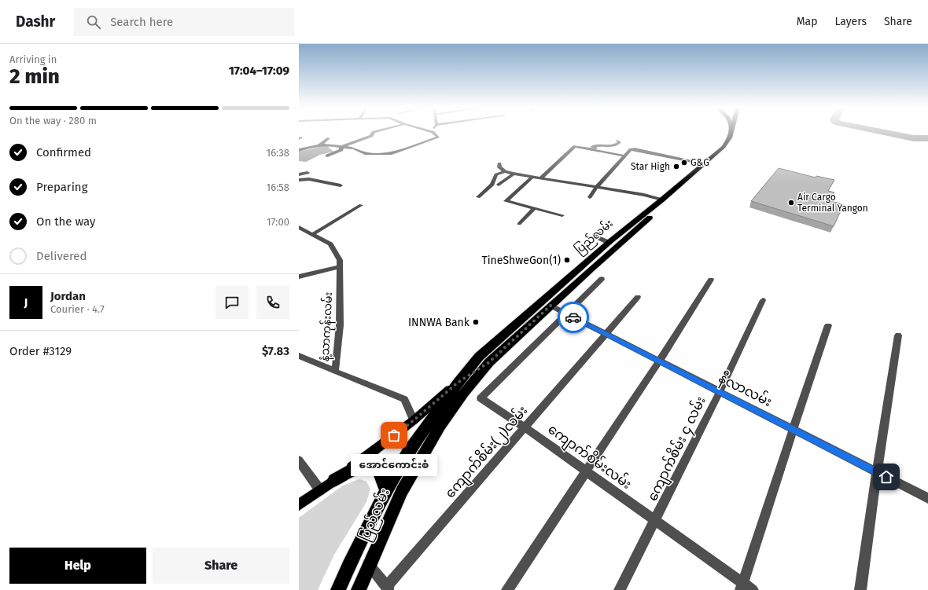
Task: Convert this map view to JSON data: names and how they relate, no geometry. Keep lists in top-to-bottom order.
{
  "streets": {
    "highway": ["ပြည်လမ်း"],
    "street": [
      "နံ့သာကုန်းလမ်း",
      "နီလာလမ်း",
      "ကျောက်စိမ်း ၄ လမ်း",
      "ကျောက်စိမ်း(၂)လမ်း",
      "ကျောက်စိမ်းလမ်း"
    ]
  },
  "crossings": [
    ["ပြည်လမ်း", "နီလာလမ်း"],
    ["နီလာလမ်း", "ကျောက်စိမ်း ၄ လမ်း"],
    ["နီလာလမ်း", "ကျောက်စိမ်း(၂)လမ်း"],
    ["နီလာလမ်း", "ကျောက်စိမ်းလမ်း"],
    ["ကျောက်စိမ်း ၄ လမ်း", "ကျောက်စိမ်းလမ်း"],
    ["ကျောက်စိမ်း(၂)လမ်း", "ကျောက်စိမ်းလမ်း"]
  ],
  "places": [
    "G&G",
    "Star High",
    "Air Cargo Terminal Yangon",
    "TineShweGon(1)",
    "INNWA Bank",
    "အောင်ကောင်းစံ"
  ],
  "page": {
    "header": "Dashr",
    "search": "Search here",
    "nav": ["Map", "Layers", "Share"],
    "heading": ["2 min", "Arriving in", "17:04–17:09"],
    "panel": [
      "Jordan",
      "Courier · 4.7",
      "Order #3129",
      "$7.83"
    ],
    "bar": "On the way · 280 m",
    "list": [
      ["Confirmed", "16:38"],
      ["Preparing", "16:58"],
      ["On the way", "17:00"],
      "Delivered"
    ],
    "round": "J",
    "bubble": "အောင်ကောင်းစံ",
    "buttons": ["Help", "Share"]
  }
}
